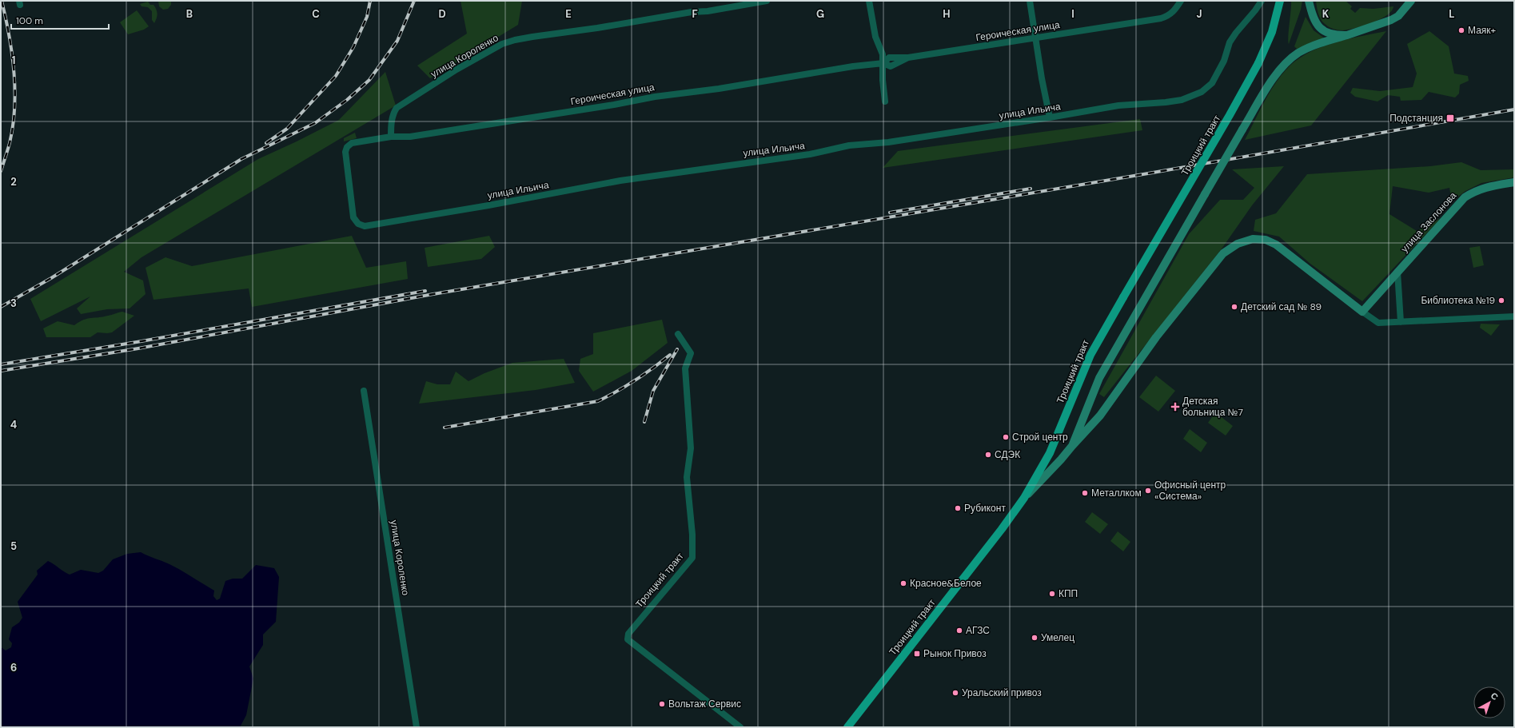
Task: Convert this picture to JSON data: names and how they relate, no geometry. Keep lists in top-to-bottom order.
{
  "streets": {
    "main road": ["Троицкий тракт", "улица Заслонова"],
    "street": ["Героическая улица", "улица Короленко", "улица Ильича"]
  },
  "crossings": [
    ["Героическая улица", "улица Короленко"],
    ["Героическая улица", "улица Ильича"]
  ],
  "places": {
    "other": [
      "Маяк+",
      "Библиотека №19",
      "Детский сад № 89",
      "Строй центр",
      "СДЭК",
      "Офисный центр «Система»",
      "Металлком",
      "Рубиконт",
      "Красное&Белое",
      "КПП",
      "АГЗС",
      "Умелец",
      "Уральский привоз",
      "Вольтаж Сервис"
    ],
    "transit": ["Подстанция", "Рынок Привоз"],
    "health": ["Детская больница №7"]
  },
  "scale_bar": "100 m",
  "north": "top right",
  "grid": {
    "columns": [
      "B",
      "C",
      "D",
      "E",
      "F",
      "G",
      "H",
      "I",
      "J",
      "K",
      "L"
    ],
    "rows": [
      "1",
      "2",
      "3",
      "4",
      "5",
      "6"
    ]
  }
}
